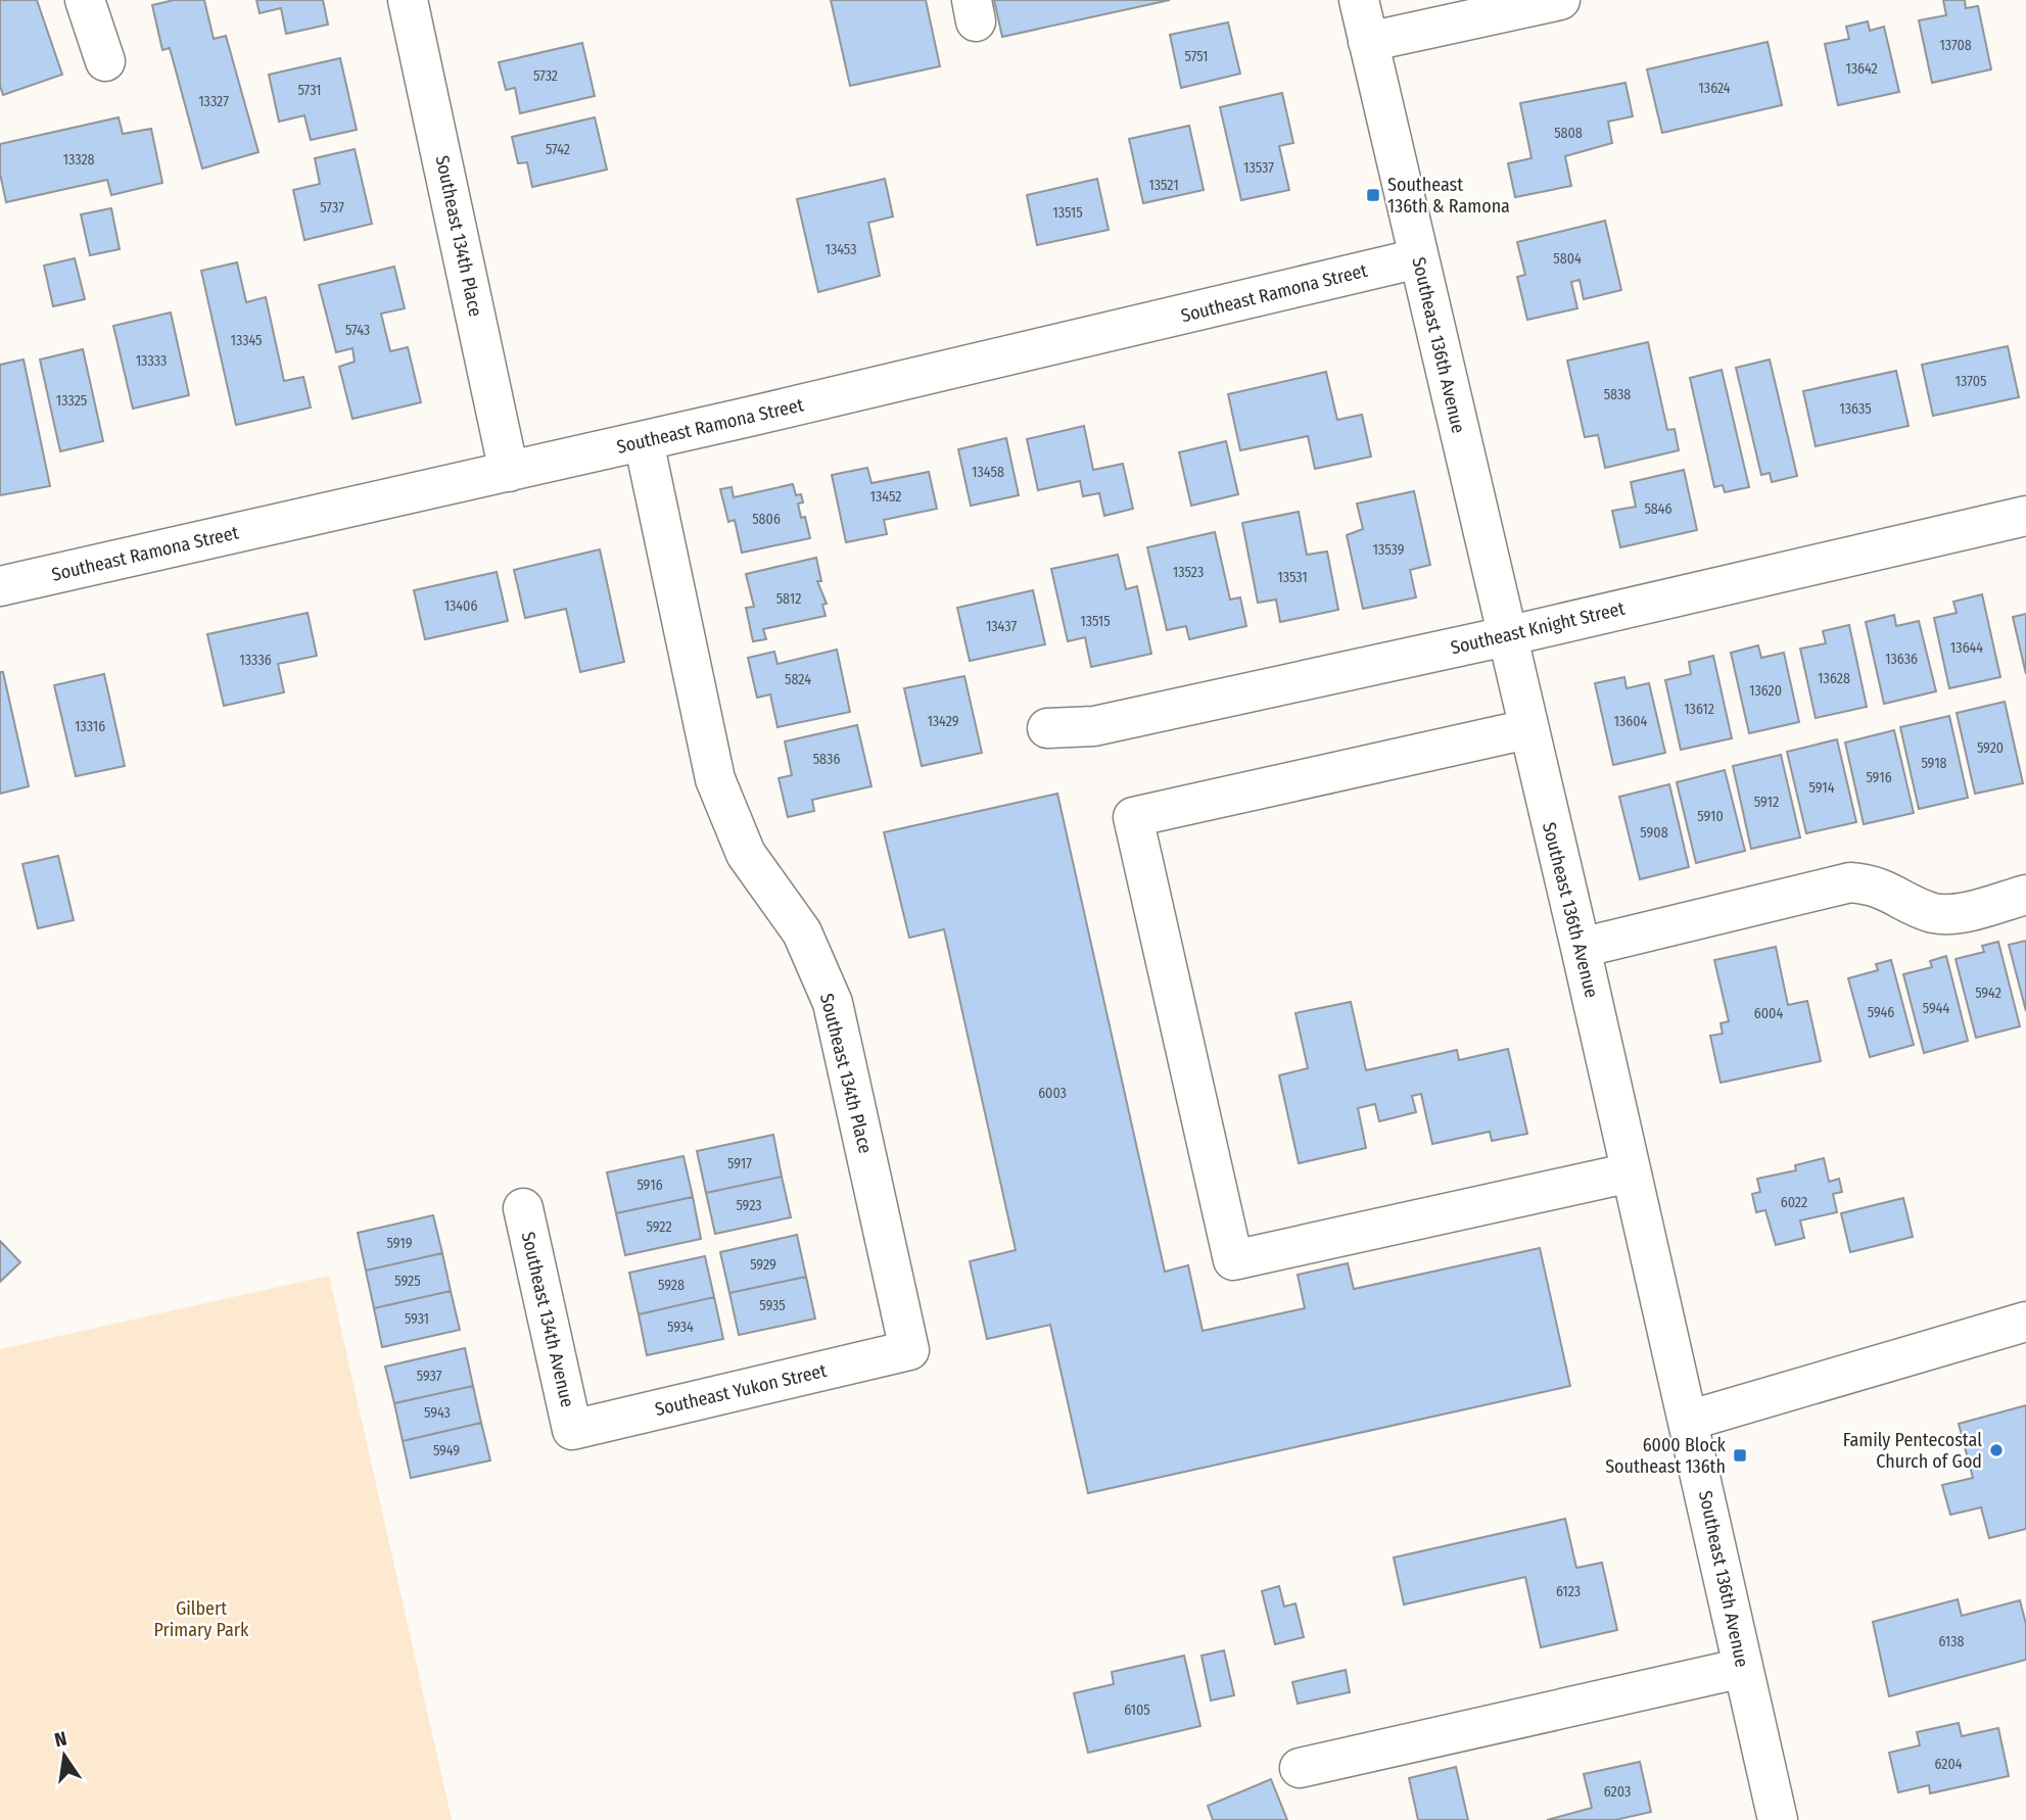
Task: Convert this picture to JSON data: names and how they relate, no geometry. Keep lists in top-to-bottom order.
{
  "streets": {
    "street": [
      "Southeast 134th Place",
      "Southeast Ramona Street",
      "Southeast 136th Avenue",
      "Southeast Knight Street",
      "Southeast 134th Avenue",
      "Southeast Yukon Street"
    ]
  },
  "crossings": [
    ["Southeast 134th Place", "Southeast Ramona Street"],
    ["Southeast 134th Place", "Southeast Yukon Street"],
    ["Southeast Ramona Street", "Southeast 136th Avenue"],
    ["Southeast 136th Avenue", "Southeast Knight Street"],
    ["Southeast 134th Avenue", "Southeast Yukon Street"]
  ],
  "parks": ["Gilbert Primary Park"],
  "places": {
    "transit": ["Southeast 136th & Ramona", "6000 Block Southeast 136th"],
    "other": ["Family Pentecostal Church of God"]
  },
  "house_numbers": [
    "13708",
    "5751",
    "13642",
    "5732",
    "13624",
    "5731",
    "13327",
    "5808",
    "5742",
    "13328",
    "13537",
    "13521",
    "5737",
    "13515",
    "13453",
    "5804",
    "5743",
    "13345",
    "13333",
    "13705",
    "5838",
    "13325",
    "13635",
    "13458",
    "13452",
    "5846",
    "5806",
    "13539",
    "13523",
    "13531",
    "5812",
    "13406",
    "13515",
    "13437",
    "13644",
    "13636",
    "13336",
    "13628",
    "5824",
    "13620",
    "13612",
    "13429",
    "13604",
    "13316",
    "5920",
    "5836",
    "5918",
    "5916",
    "5914",
    "5912",
    "5910",
    "5908",
    "5942",
    "5944",
    "5946",
    "6004",
    "6003",
    "5917",
    "5916",
    "6022",
    "5923",
    "5922",
    "5919",
    "5929",
    "5925",
    "5928",
    "5935",
    "5931",
    "5934",
    "5937",
    "5943",
    "5949",
    "6123",
    "6138",
    "6105",
    "6204",
    "6203"
  ],
  "north": "top"
}
